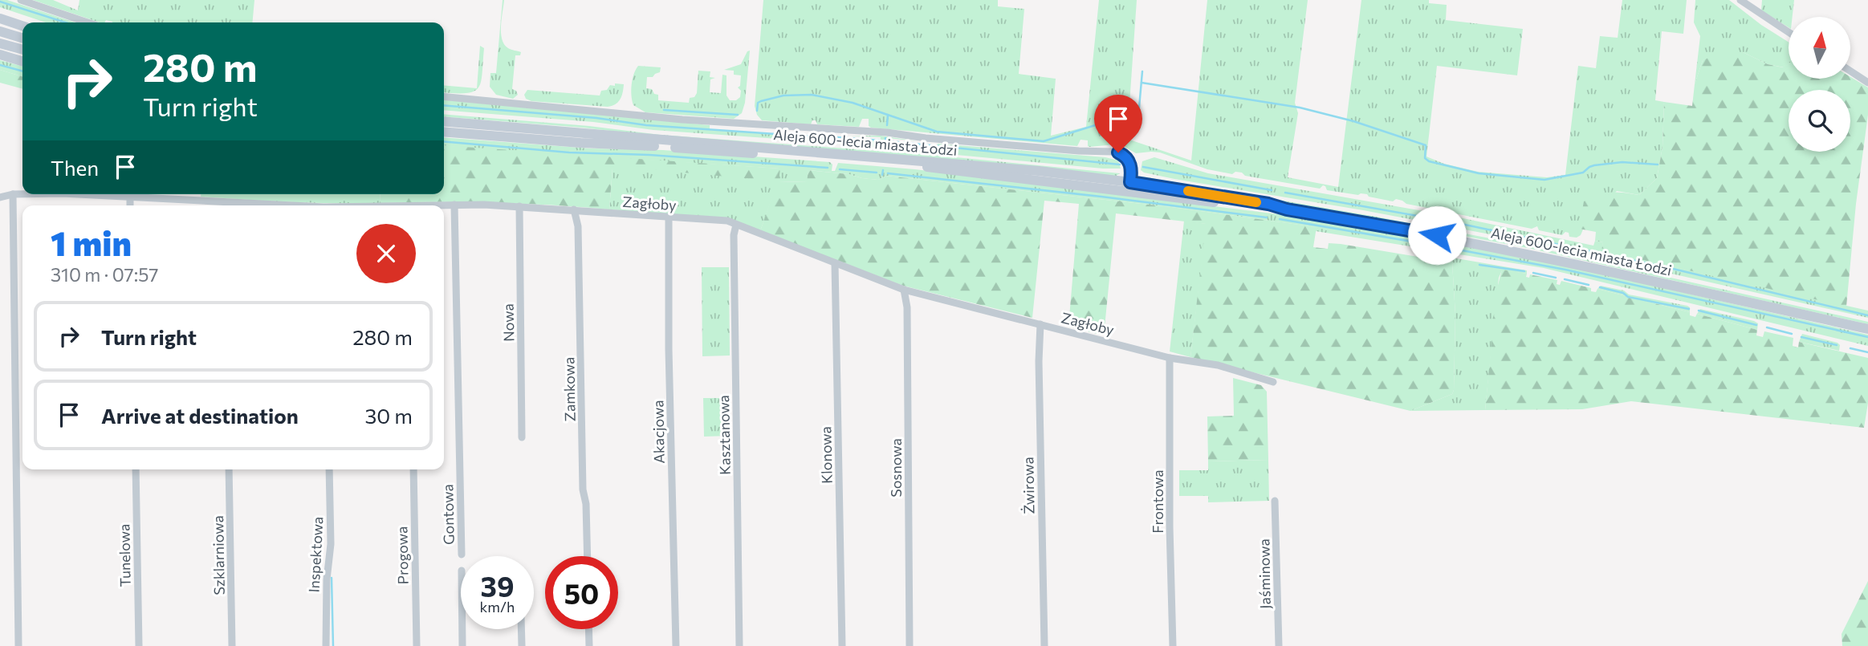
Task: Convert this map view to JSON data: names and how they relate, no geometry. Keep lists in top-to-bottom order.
{
  "streets": {
    "main road": ["Aleja 600-lecia miasta Łodzi"],
    "street": [
      "Zagłoby",
      "Nowa",
      "Zamkowa",
      "Akacjowa",
      "Kasztanowa",
      "Klonowa",
      "Sosnowa",
      "Żwirowa",
      "Frontowa",
      "Gontowa",
      "Inspektowa",
      "Tunelowa",
      "Szklarniowa",
      "Progowa",
      "Jaśminowa"
    ]
  },
  "crossings": [
    ["Zagłoby", "Nowa"],
    ["Zagłoby", "Zamkowa"],
    ["Zagłoby", "Akacjowa"],
    ["Zagłoby", "Kasztanowa"],
    ["Zagłoby", "Klonowa"],
    ["Zagłoby", "Sosnowa"],
    ["Zagłoby", "Żwirowa"],
    ["Zagłoby", "Frontowa"],
    ["Zagłoby", "Gontowa"]
  ],
  "north": "top",
  "page": {
    "turn": ["280 m", "Turn right"],
    "then": "Then",
    "heading": ["1 min", "310 m · 07:57"],
    "list": [
      {
        "name": "Turn right",
        "value": "280 m"
      },
      {
        "name": "Arrive at destination",
        "value": "30 m"
      }
    ],
    "speed": "39 km/h",
    "limit": "50"
  }
}
